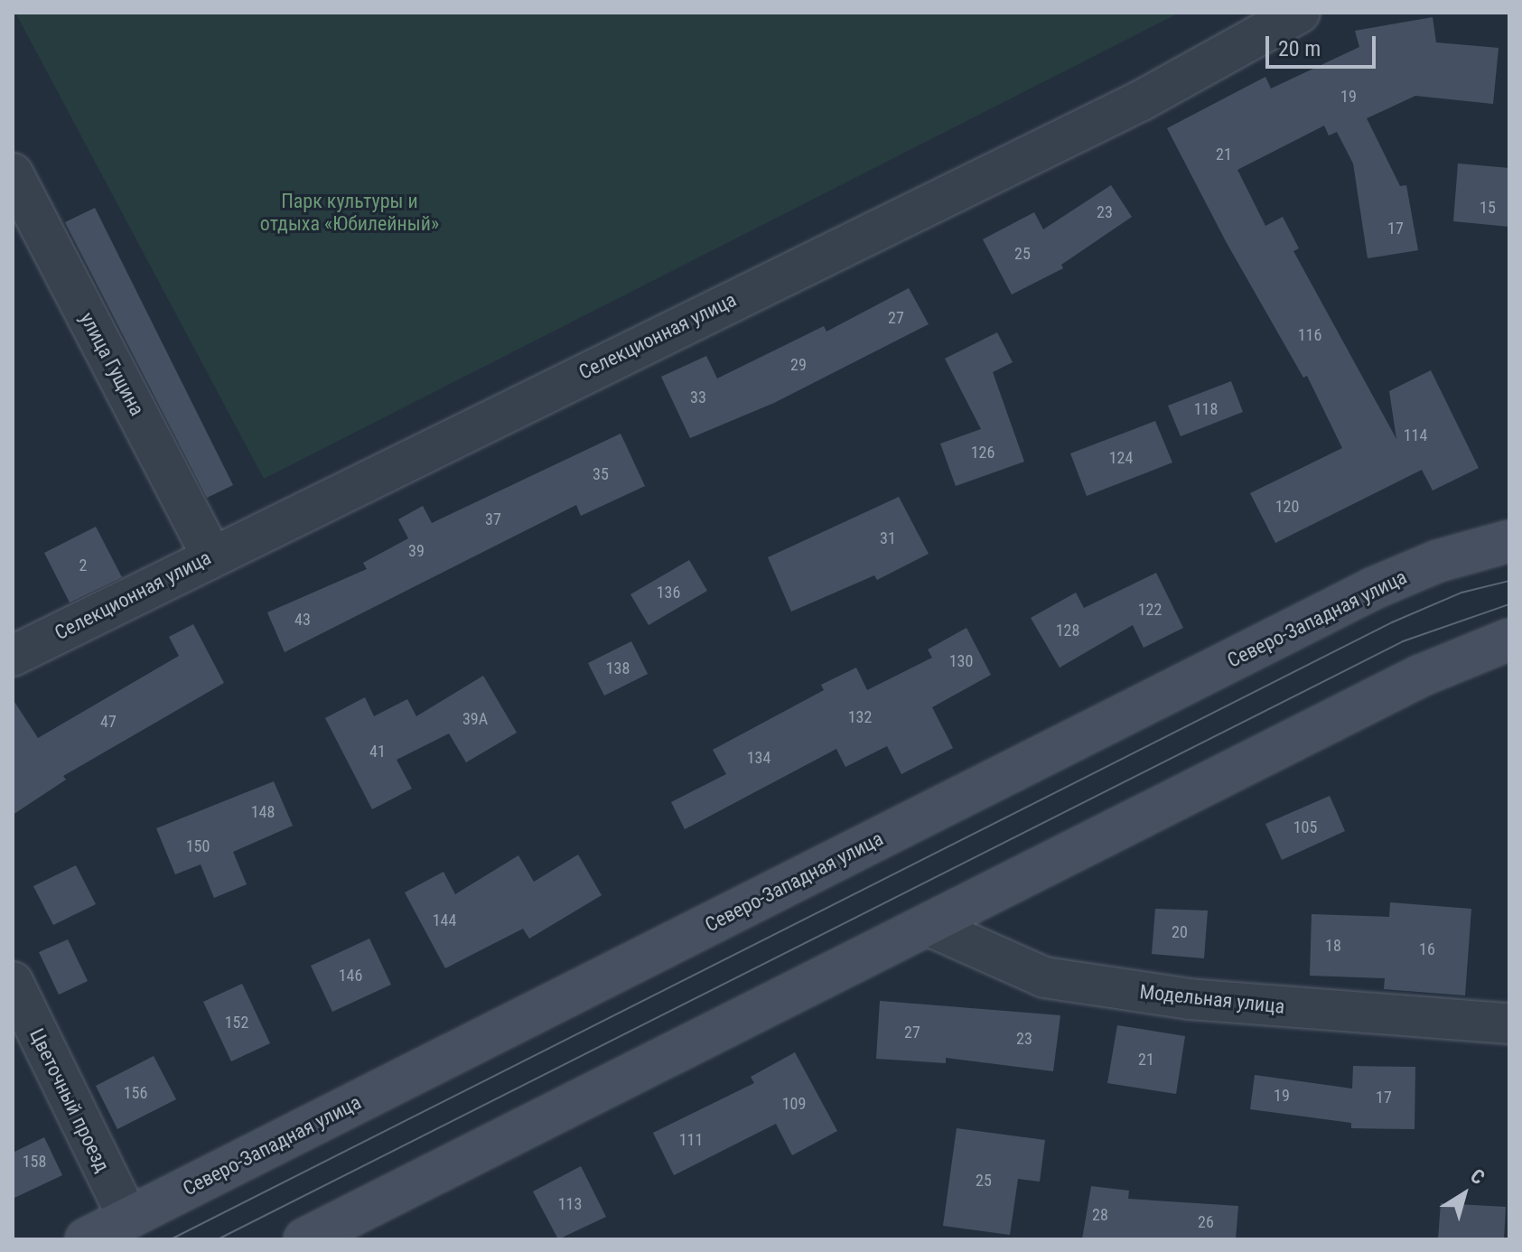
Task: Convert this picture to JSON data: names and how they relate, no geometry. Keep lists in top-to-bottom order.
{
  "streets": {
    "main road": ["Северо-Западная улица"],
    "street": [
      "Селекционная улица",
      "улица Гущина",
      "Модельная улица",
      "Цветочный проезд"
    ]
  },
  "crossings": [
    ["Селекционная улица", "улица Гущина"],
    ["Северо-Западная улица", "Цветочный проезд"]
  ],
  "parks": ["Парк культуры и отдыха «Юбилейный»"],
  "house_numbers": [
    "19",
    "21",
    "15",
    "23",
    "17",
    "25",
    "27",
    "116",
    "29",
    "33",
    "118",
    "114",
    "126",
    "124",
    "35",
    "120",
    "37",
    "31",
    "39",
    "2",
    "136",
    "122",
    "43",
    "128",
    "130",
    "138",
    "132",
    "39А",
    "47",
    "41",
    "134",
    "148",
    "105",
    "150",
    "144",
    "20",
    "18",
    "16",
    "146",
    "152",
    "27",
    "23",
    "21",
    "156",
    "19",
    "17",
    "109",
    "111",
    "158",
    "25",
    "113",
    "28",
    "26"
  ],
  "scale_bar": "20 m",
  "north": "top right"
}
